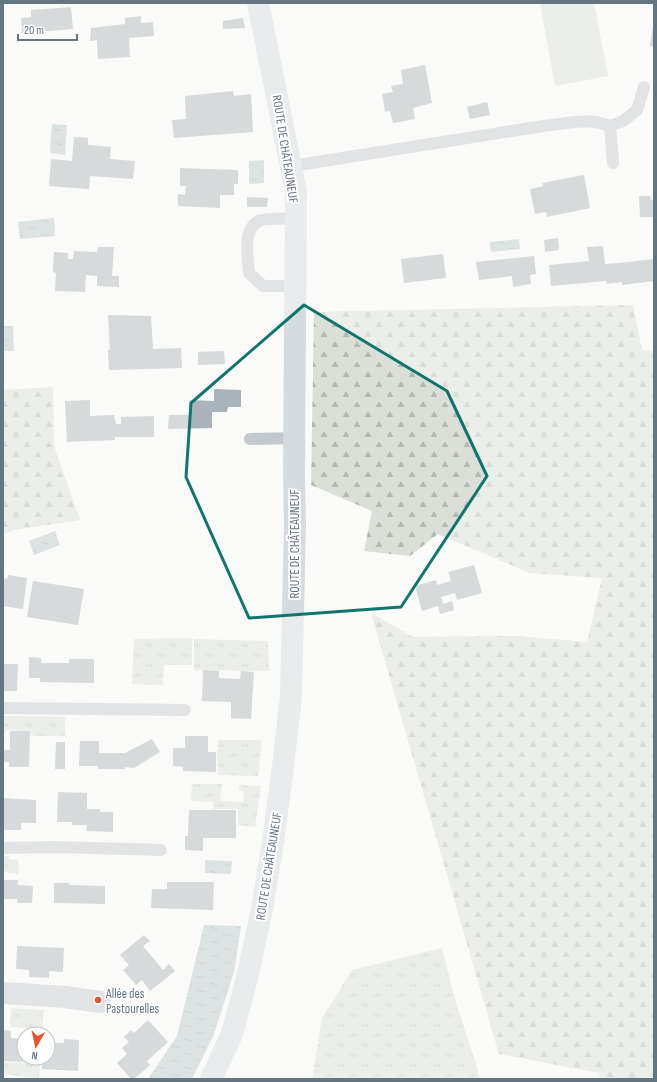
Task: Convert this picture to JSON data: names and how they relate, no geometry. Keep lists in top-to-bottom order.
{
  "streets": {
    "main road": ["ROUTE DE CHÂTEAUNEUF"]
  },
  "places": ["Allée des Pastourelles"],
  "scale_bar": "20 m",
  "north": "bottom"
}
